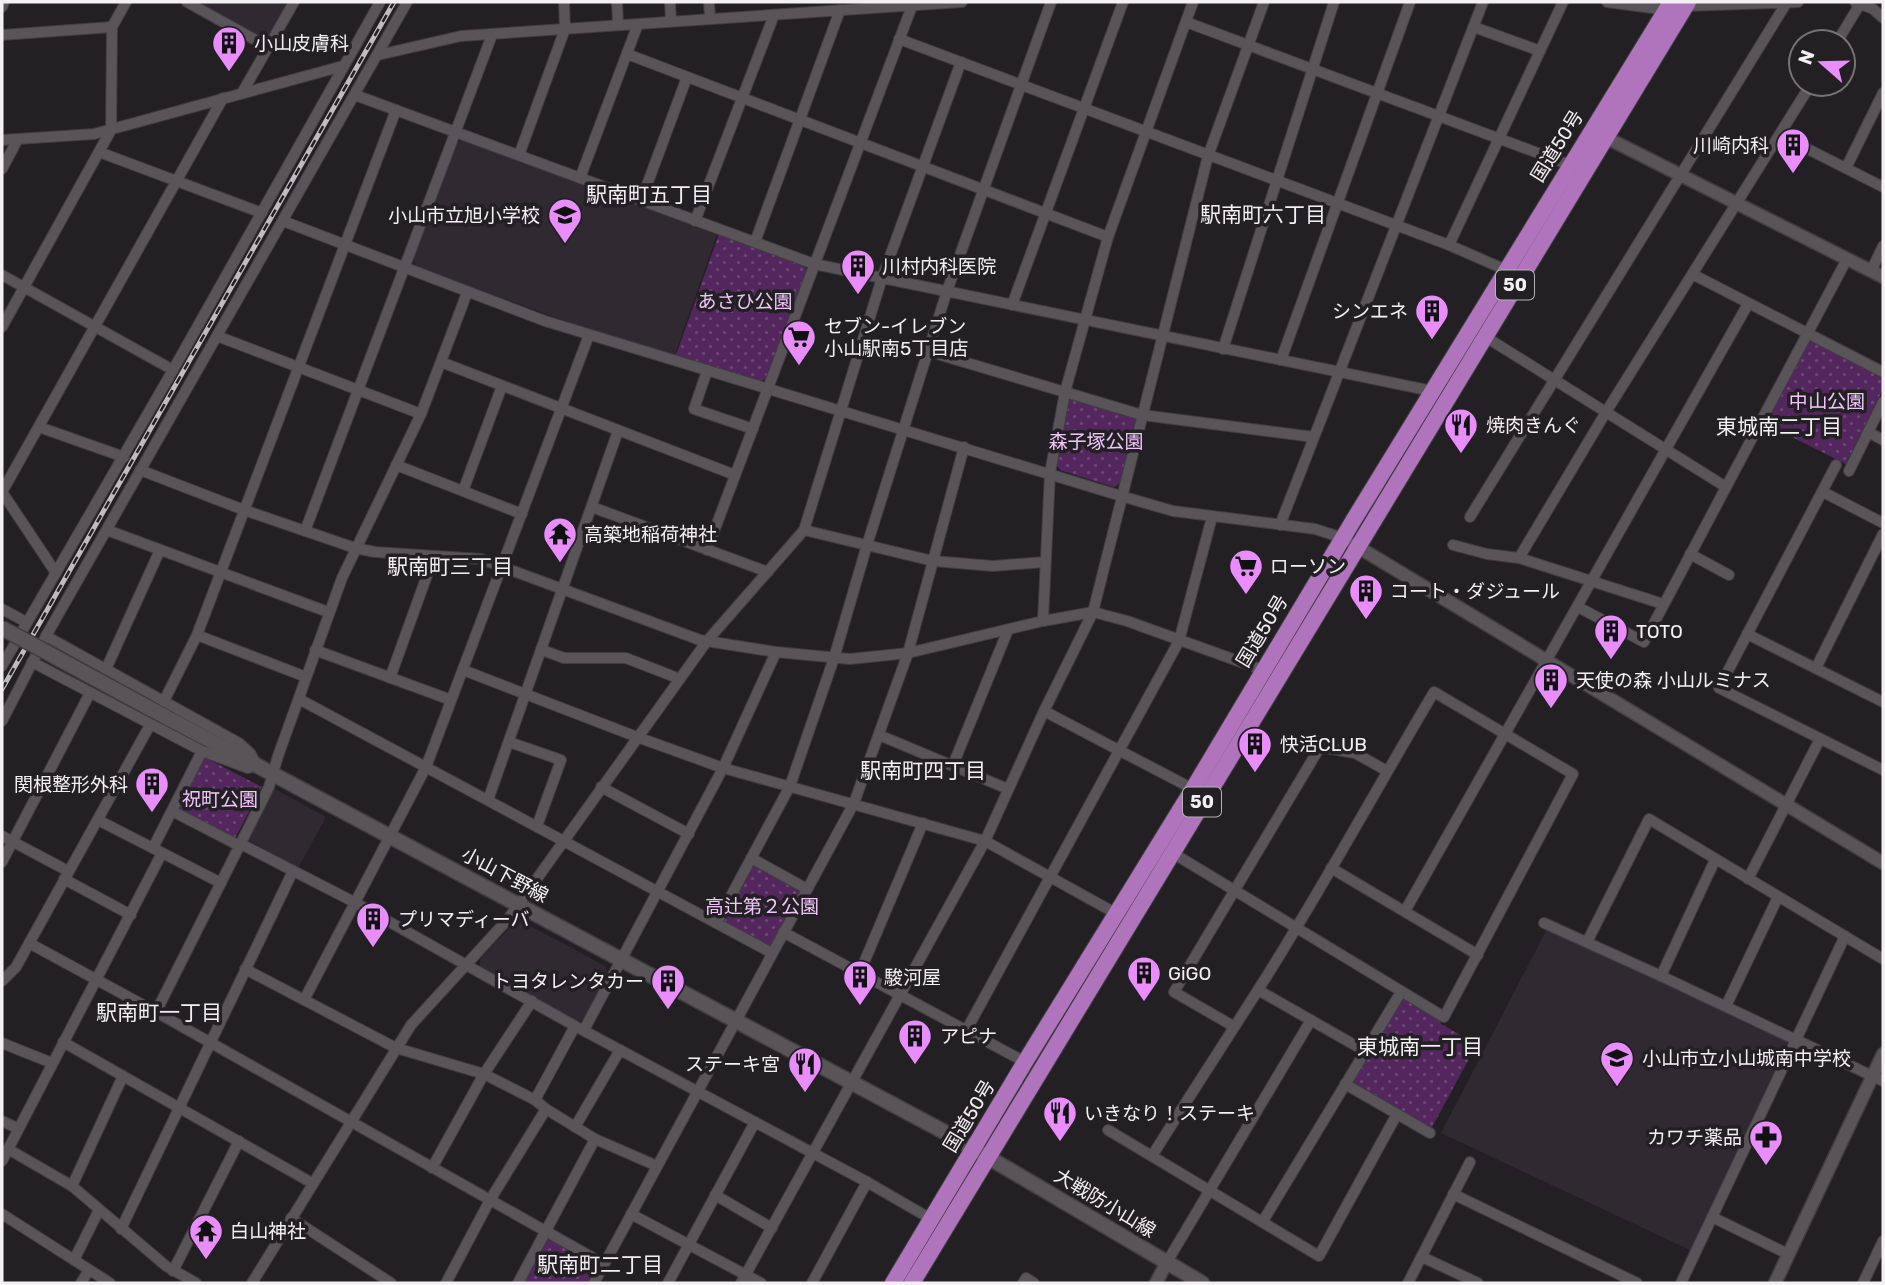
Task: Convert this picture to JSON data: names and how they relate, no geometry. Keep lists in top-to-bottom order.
{
  "streets": {
    "highway": ["国道50号", "50"],
    "main road": ["小山下野線", "大戦防小山線"]
  },
  "crossings": [
    ["国道50号", "小山下野線"],
    ["国道50号", "大戦防小山線"],
    ["小山下野線", "大戦防小山線"]
  ],
  "districts": [
    "駅南町五丁目",
    "駅南町六丁目",
    "東城南二丁目",
    "駅南町三丁目",
    "駅南町四丁目",
    "駅南町一丁目",
    "東城南一丁目",
    "駅南町二丁目"
  ],
  "parks": [
    "あさひ公園",
    "中山公園",
    "森子塚公園",
    "祝町公園",
    "高辻第２公園"
  ],
  "places": {
    "building": [
      "小山皮膚科",
      "川崎内科",
      "川村内科医院",
      "シンエネ",
      "コート・ダジュール",
      "TOTO",
      "天使の森 小山ルミナス",
      "快活CLUB",
      "関根整形外科",
      "プリマディーバ",
      "GiGO",
      "駿河屋",
      "トヨタレンタカー",
      "アピナ"
    ],
    "school or university": ["小山市立旭小学校", "小山市立小山城南中学校"],
    "supermarket": ["セブン-イレブン 小山駅南5丁目店", "ローソン"],
    "restaurant": ["焼肉きんぐ", "ステーキ宮", "いきなり！ステーキ"],
    "temple": ["高築地稲荷神社", "白山神社"],
    "pharmacy": ["カワチ薬品"]
  },
  "north": "left"
}
